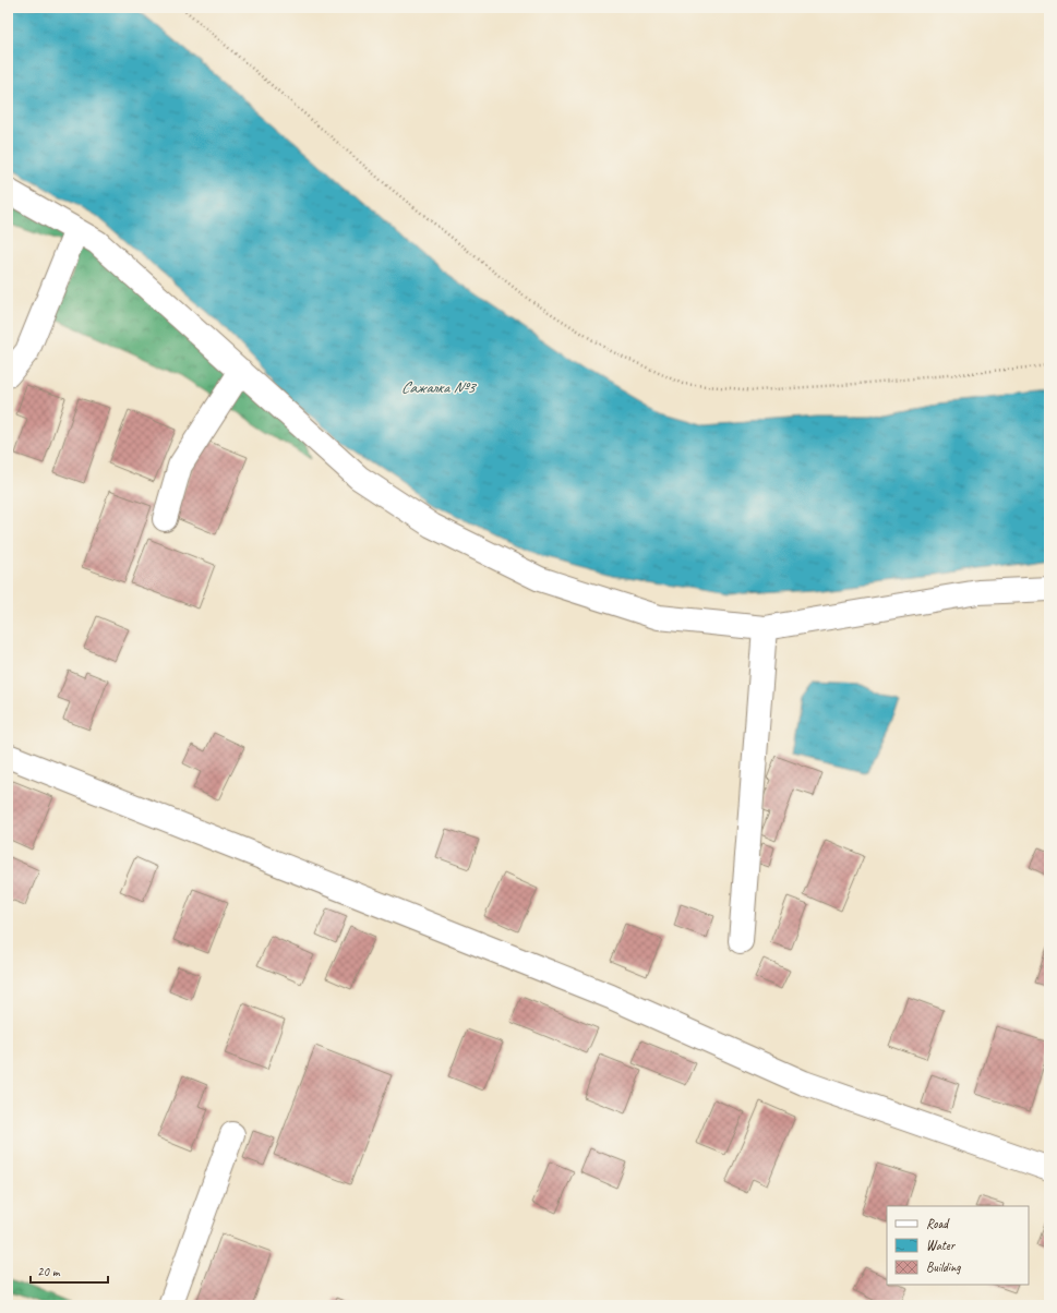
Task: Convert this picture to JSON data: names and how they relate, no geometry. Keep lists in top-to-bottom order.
{
  "water": ["Сажалка №3"],
  "legend": ["Road", "Water", "Building"],
  "scale_bar": "20 m"
}
